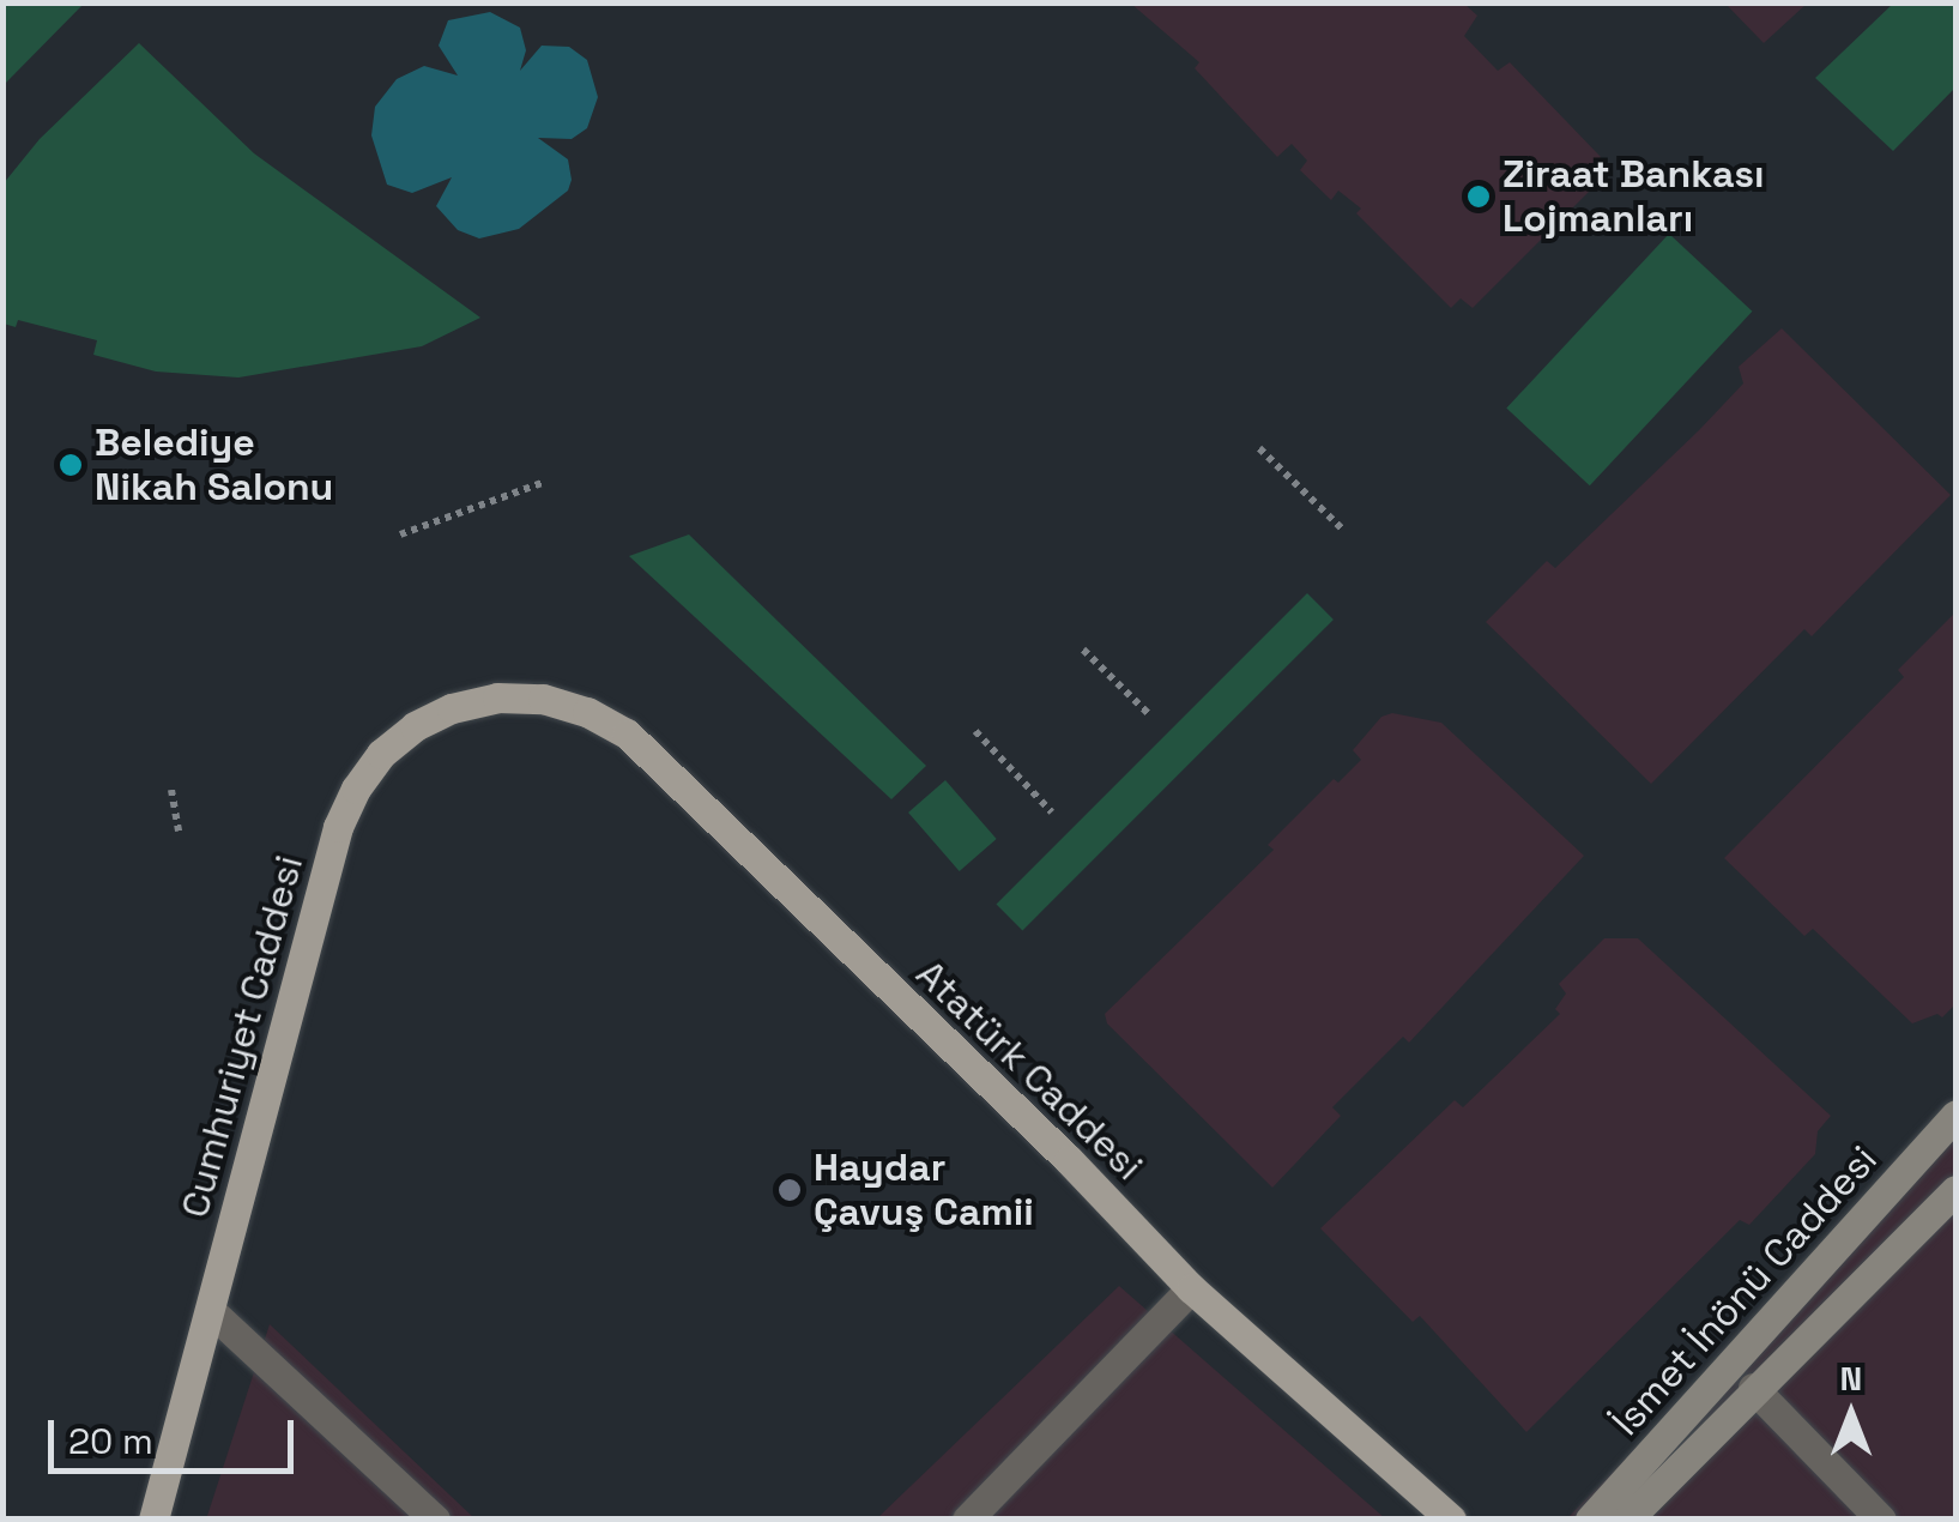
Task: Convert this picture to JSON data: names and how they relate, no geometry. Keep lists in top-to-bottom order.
{
  "streets": {
    "main road": ["Cumhuriyet Caddesi", "Atatürk Caddesi", "İsmet İnönü Caddesi"]
  },
  "crossings": [
    ["Cumhuriyet Caddesi", "Atatürk Caddesi"]
  ],
  "places": ["Ziraat Bankası Lojmanları", "Belediye Nikah Salonu", "Haydar Çavuş Camii"],
  "scale_bar": "20 m",
  "north": "top"
}
